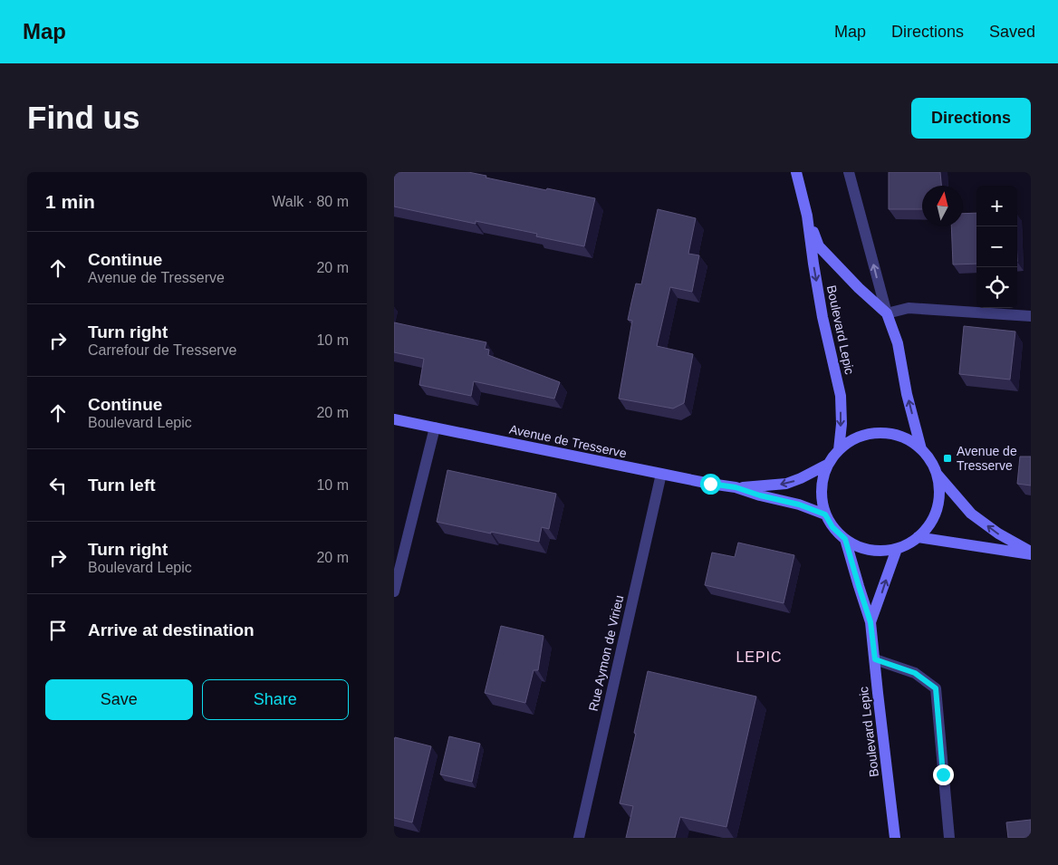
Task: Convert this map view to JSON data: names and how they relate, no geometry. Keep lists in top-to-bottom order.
{
  "streets": {
    "main road": ["Boulevard Lepic", "Avenue de Tresserve"],
    "street": ["Rue Aymon de Virieu"]
  },
  "crossings": [
    ["Boulevard Lepic", "Avenue de Tresserve"],
    ["Avenue de Tresserve", "Rue Aymon de Virieu"]
  ],
  "districts": ["LEPIC"],
  "places": {
    "transit": ["Avenue de Tresserve"]
  },
  "north": "top",
  "page": {
    "header": "Map",
    "nav": ["Map", "Directions", "Saved"],
    "buttons": [
      "Directions",
      ["Save", "Share"]
    ],
    "title": "Find us",
    "heading": ["1 min", "Walk · 80 m"],
    "map_buttons": ["+", "−"],
    "list": [
      ["Continue", "Avenue de Tresserve", "20 m"],
      ["Turn right", "Carrefour de Tresserve", "10 m"],
      ["Continue", "Boulevard Lepic", "20 m"],
      ["Turn left", "10 m"],
      ["Turn right", "Boulevard Lepic", "20 m"],
      "Arrive at destination"
    ]
  }
}
